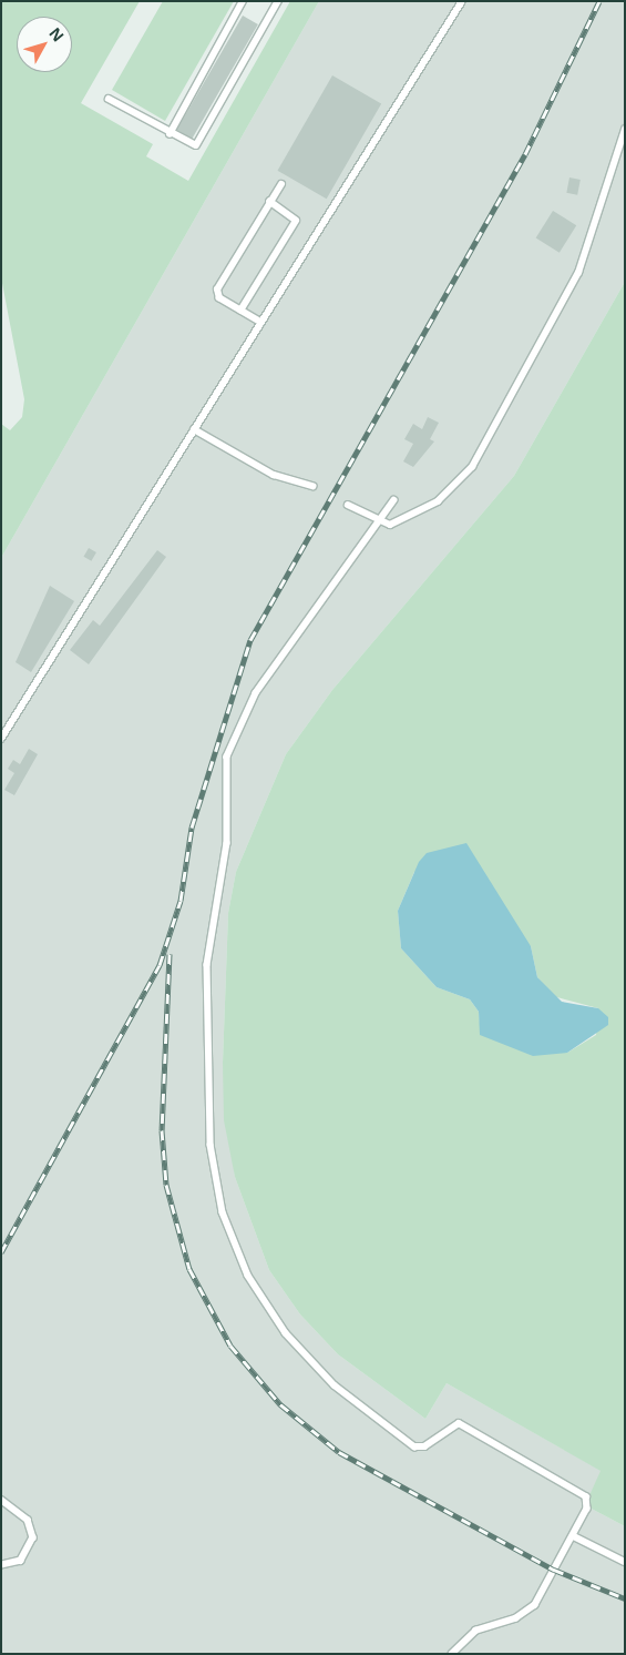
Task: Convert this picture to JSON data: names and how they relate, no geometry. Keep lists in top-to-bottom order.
{
  "north": "top right"
}
